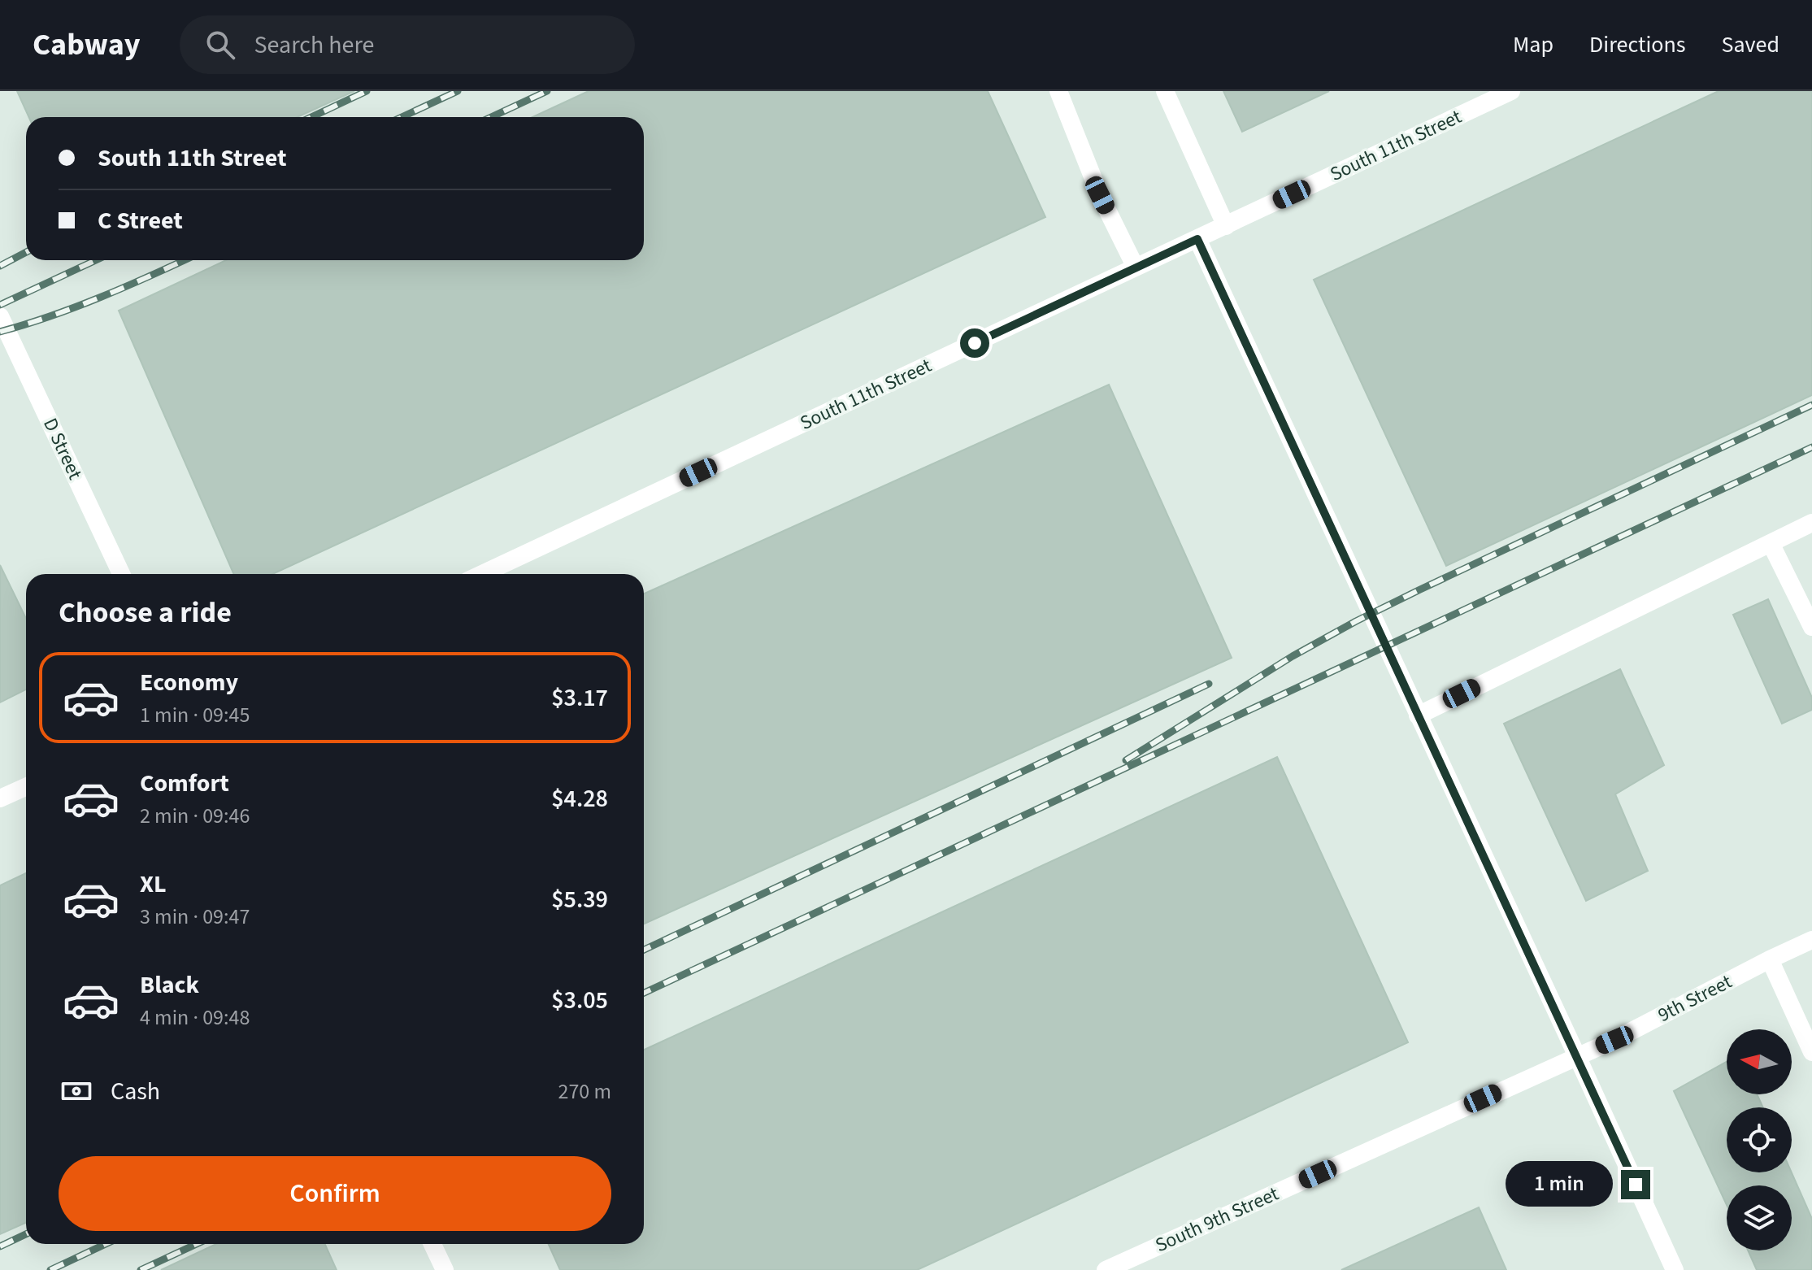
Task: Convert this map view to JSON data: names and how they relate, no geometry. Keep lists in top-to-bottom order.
{
  "streets": {
    "lane": [
      "South 11th Street",
      "D Street",
      "9th Street",
      "South 9th Street"
    ]
  },
  "crossings": [
    ["9th Street", "South 9th Street"]
  ],
  "north": "left",
  "page": {
    "header": "Cabway",
    "search": "Search here",
    "nav": ["Map", "Directions", "Saved"],
    "banner": ["South 11th Street", "C Street"],
    "heading": "Choose a ride",
    "list": [
      {
        "name": "Economy",
        "note": "1 min · 09:45",
        "value": "$3.17"
      },
      {
        "name": "Comfort",
        "note": "2 min · 09:46",
        "value": "$4.28"
      },
      {
        "name": "XL",
        "note": "3 min · 09:47",
        "value": "$5.39"
      },
      {
        "name": "Black",
        "note": "4 min · 09:48",
        "value": "$3.05"
      }
    ],
    "pay": ["Cash", "270 m"],
    "buttons": "Confirm",
    "bubble": "1 min"
  }
}
